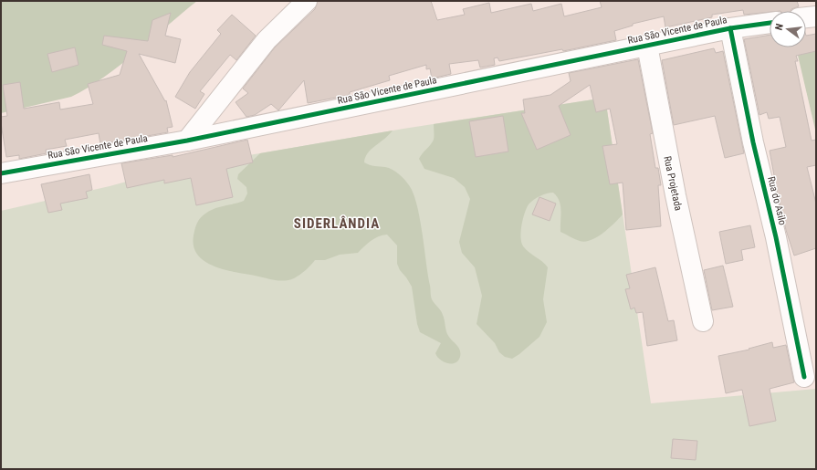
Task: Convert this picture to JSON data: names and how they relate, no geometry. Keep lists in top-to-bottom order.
{
  "streets": {
    "street": ["Rua São Vicente de Paula", "Rua Projetada", "Rua do Asilo"]
  },
  "crossings": [
    ["Rua São Vicente de Paula", "Rua Projetada"],
    ["Rua São Vicente de Paula", "Rua do Asilo"]
  ],
  "districts": ["SIDERLÂNDIA"],
  "north": "left"
}
